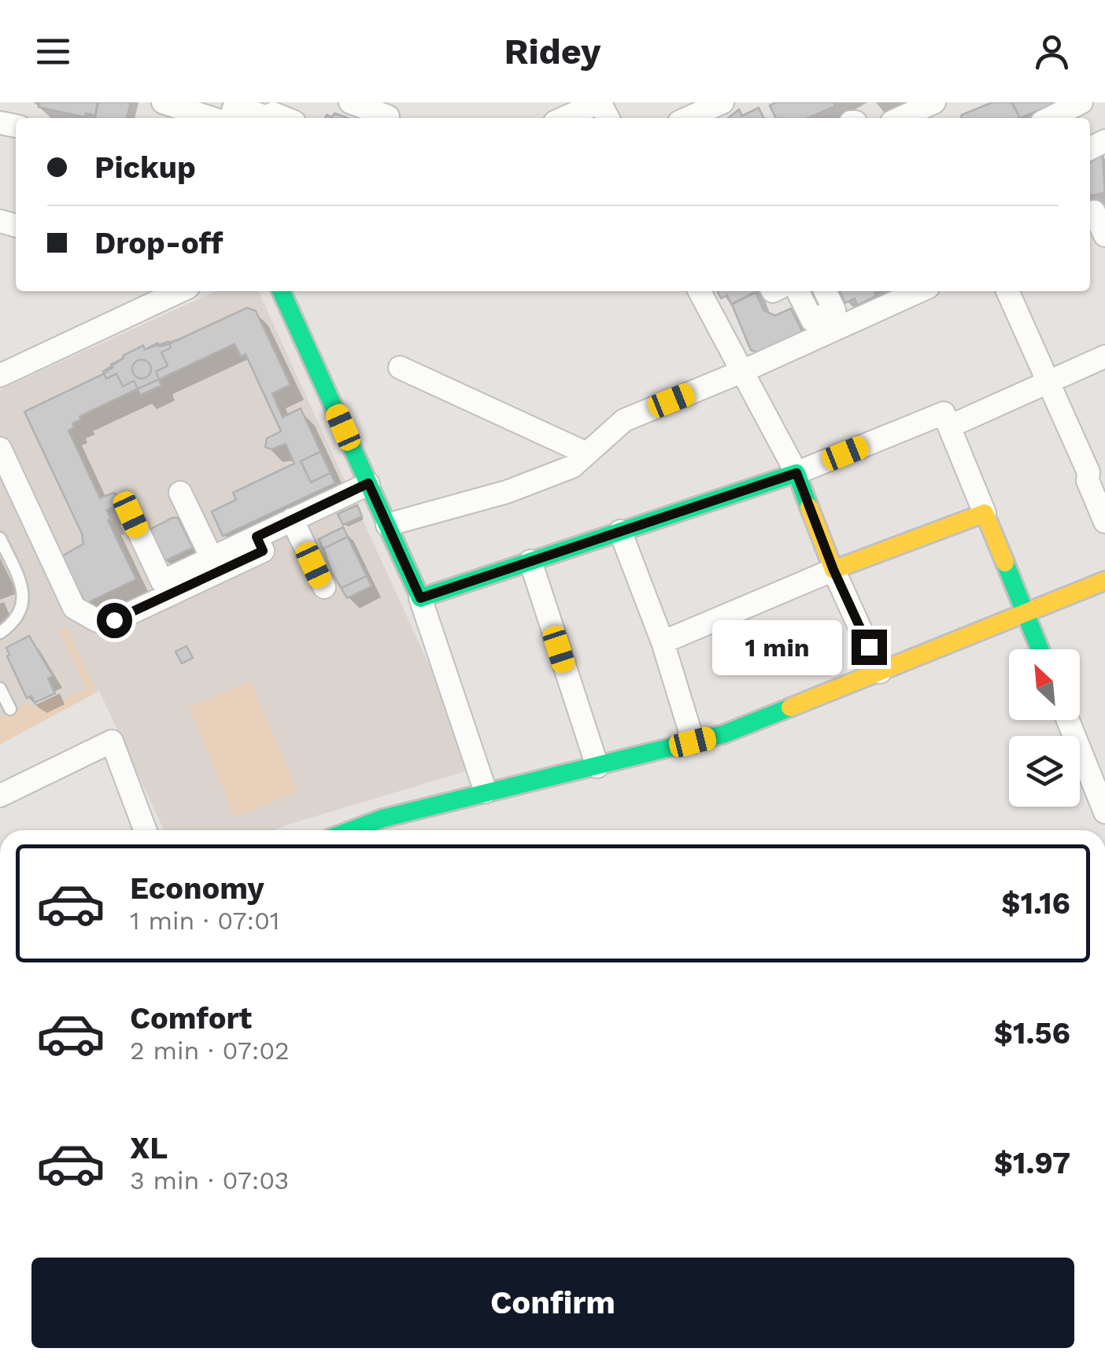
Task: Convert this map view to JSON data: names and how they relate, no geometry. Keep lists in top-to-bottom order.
{
  "north": "top left",
  "page": {
    "header": "Ridey",
    "banner": ["Pickup", "Drop-off"],
    "bubble": "1 min",
    "list": [
      {
        "name": "Economy",
        "note": "1 min · 07:01",
        "value": "$1.16"
      },
      {
        "name": "Comfort",
        "note": "2 min · 07:02",
        "value": "$1.56"
      },
      {
        "name": "XL",
        "note": "3 min · 07:03",
        "value": "$1.97"
      }
    ],
    "buttons": "Confirm"
  }
}
